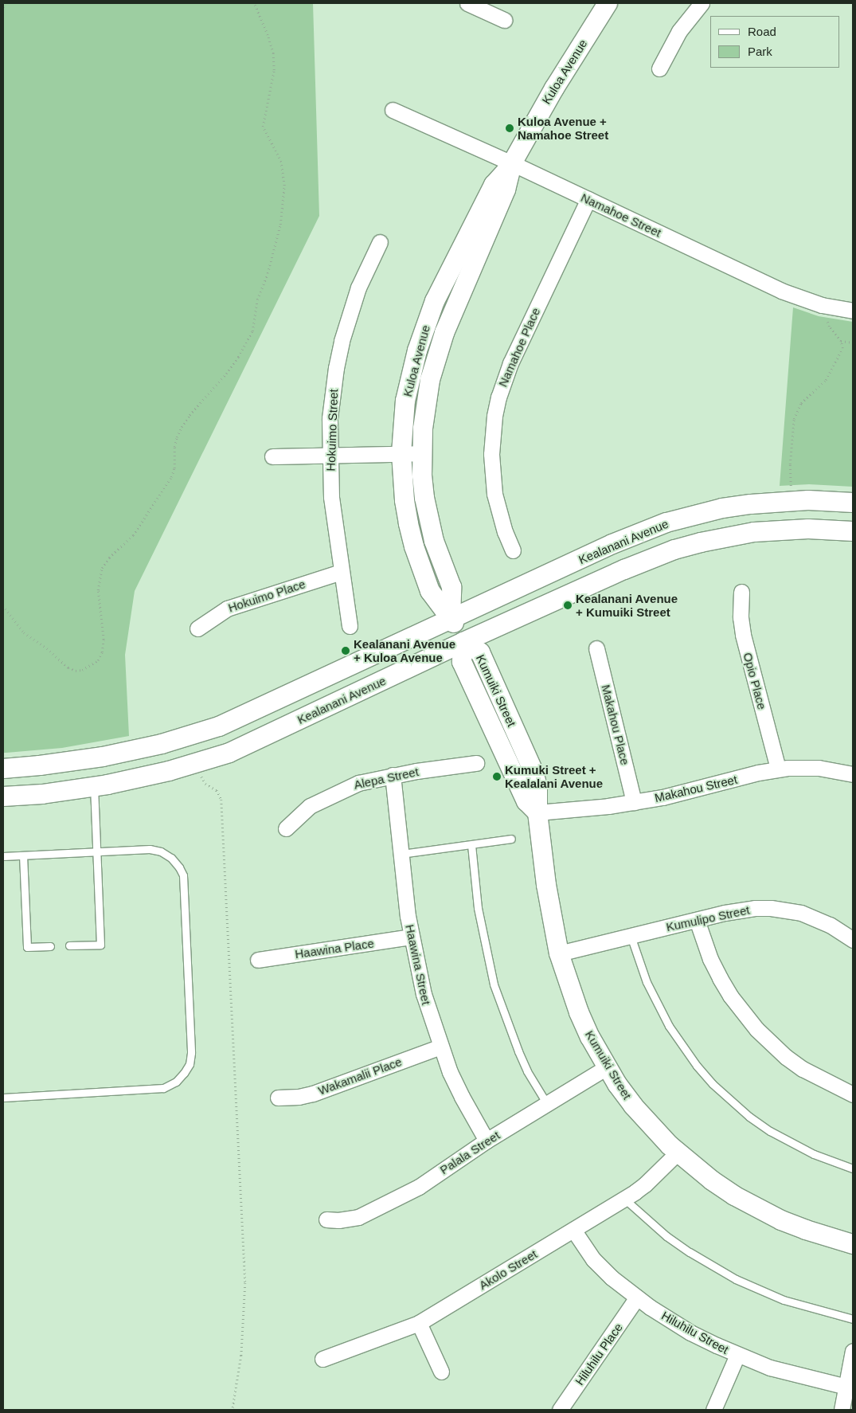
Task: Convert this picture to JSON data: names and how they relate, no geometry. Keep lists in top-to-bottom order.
{
  "streets": {
    "street": [
      "Kuloa Avenue",
      "Namahoe Street",
      "Namahoe Place",
      "Hokuimo Street",
      "Kealanani Avenue",
      "Hokuimo Place",
      "Opio Place",
      "Kumuiki Street",
      "Makahou Place",
      "Alepa Street",
      "Makahou Street",
      "Kumulipo Street",
      "Haawina Place",
      "Haawina Street",
      "Wakamalii Place",
      "Palala Street",
      "Akolo Street",
      "Hiluhilu Street",
      "Hiluhilu Place"
    ]
  },
  "crossings": [
    ["Kuloa Avenue", "Namahoe Street"],
    ["Kuloa Avenue", "Kealanani Avenue"],
    ["Kuloa Avenue", "Kumuiki Street"],
    ["Namahoe Street", "Namahoe Place"],
    ["Hokuimo Street", "Hokuimo Place"],
    ["Kealanani Avenue", "Kumuiki Street"],
    ["Opio Place", "Makahou Street"],
    ["Kumuiki Street", "Makahou Street"],
    ["Kumuiki Street", "Kumulipo Street"],
    ["Kumuiki Street", "Palala Street"],
    ["Kumuiki Street", "Akolo Street"],
    ["Makahou Place", "Makahou Street"],
    ["Alepa Street", "Haawina Street"],
    ["Haawina Place", "Haawina Street"],
    ["Haawina Street", "Wakamalii Place"],
    ["Haawina Street", "Palala Street"],
    ["Akolo Street", "Hiluhilu Street"],
    ["Hiluhilu Street", "Hiluhilu Place"]
  ],
  "places": [
    "Kuloa Avenue + Namahoe Street",
    "Kealanani Avenue + Kumuiki Street",
    "Kealanani Avenue + Kuloa Avenue",
    "Kumuki Street + Kealalani Avenue"
  ],
  "legend": ["Road", "Park"]
}
